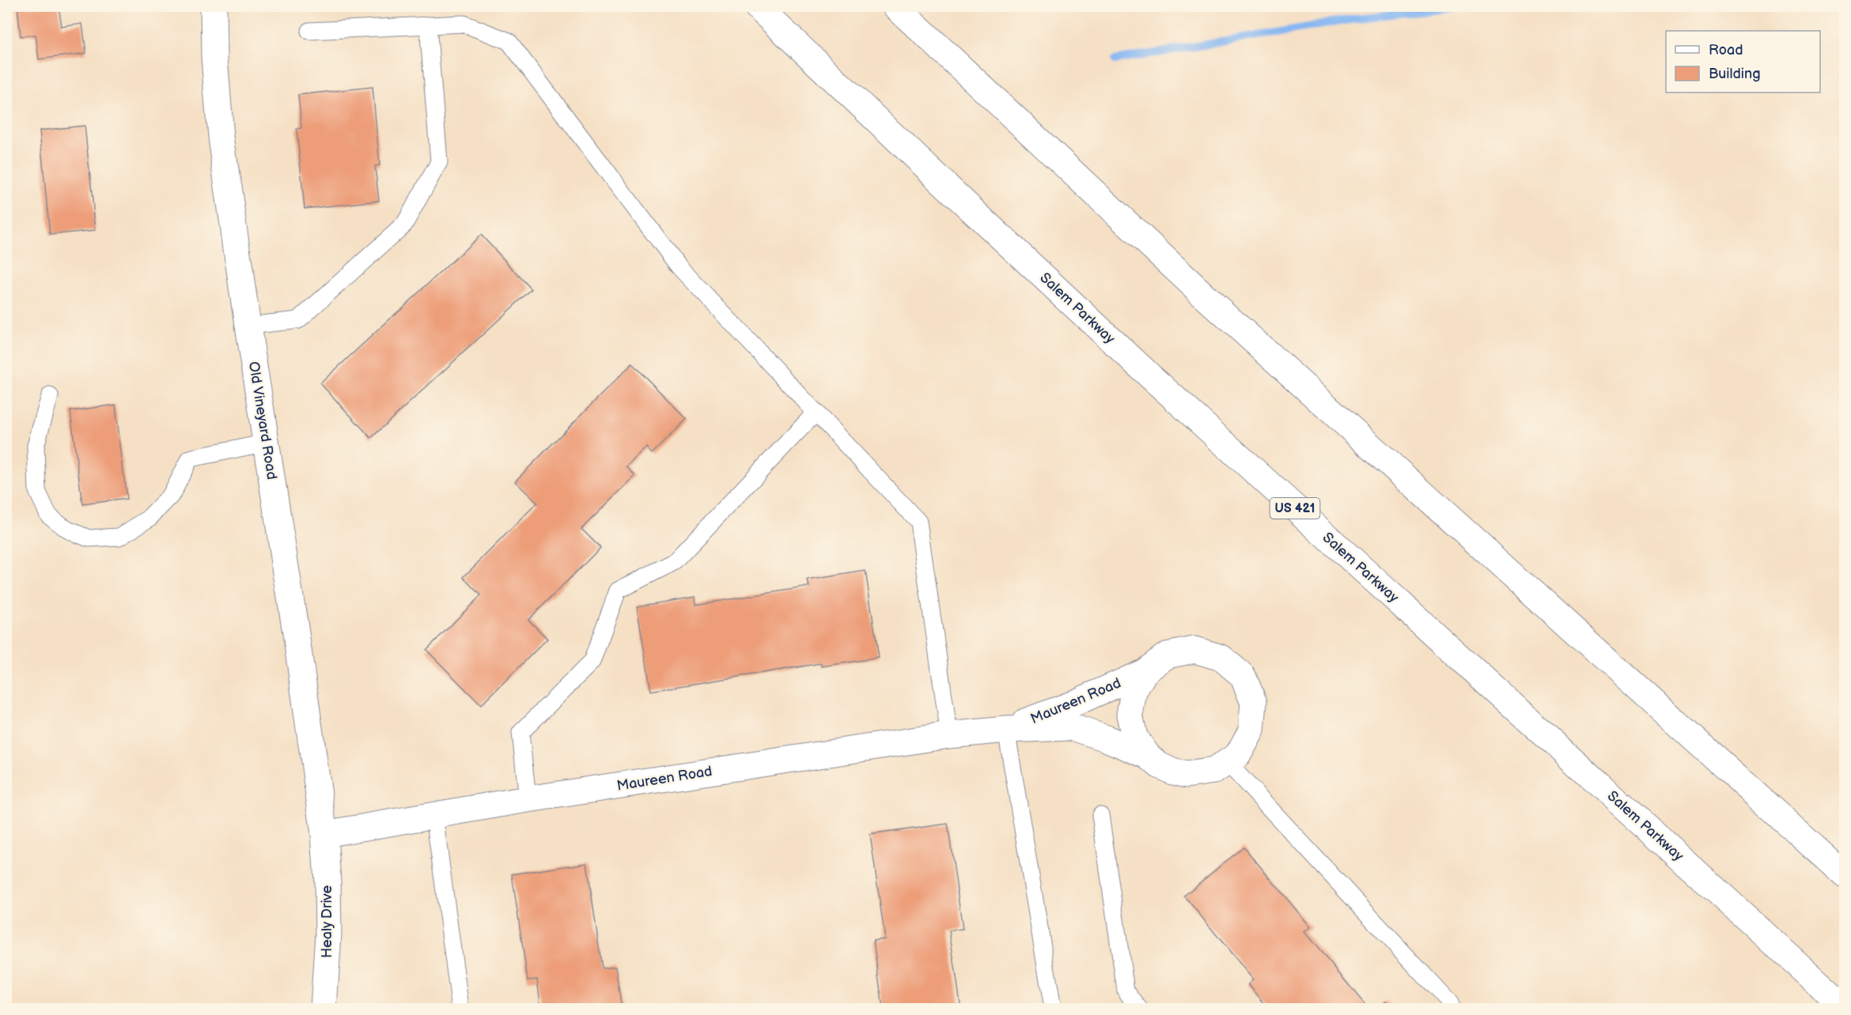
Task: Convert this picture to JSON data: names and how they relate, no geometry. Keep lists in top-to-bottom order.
{
  "streets": {
    "main road": [
      "Salem Parkway",
      "Old Vineyard Road",
      "US 421",
      "Maureen Road",
      "Healy Drive"
    ]
  },
  "crossings": [
    ["Old Vineyard Road", "Maureen Road"],
    ["Old Vineyard Road", "Healy Drive"],
    ["Maureen Road", "Healy Drive"]
  ],
  "legend": ["Road", "Building"]
}
